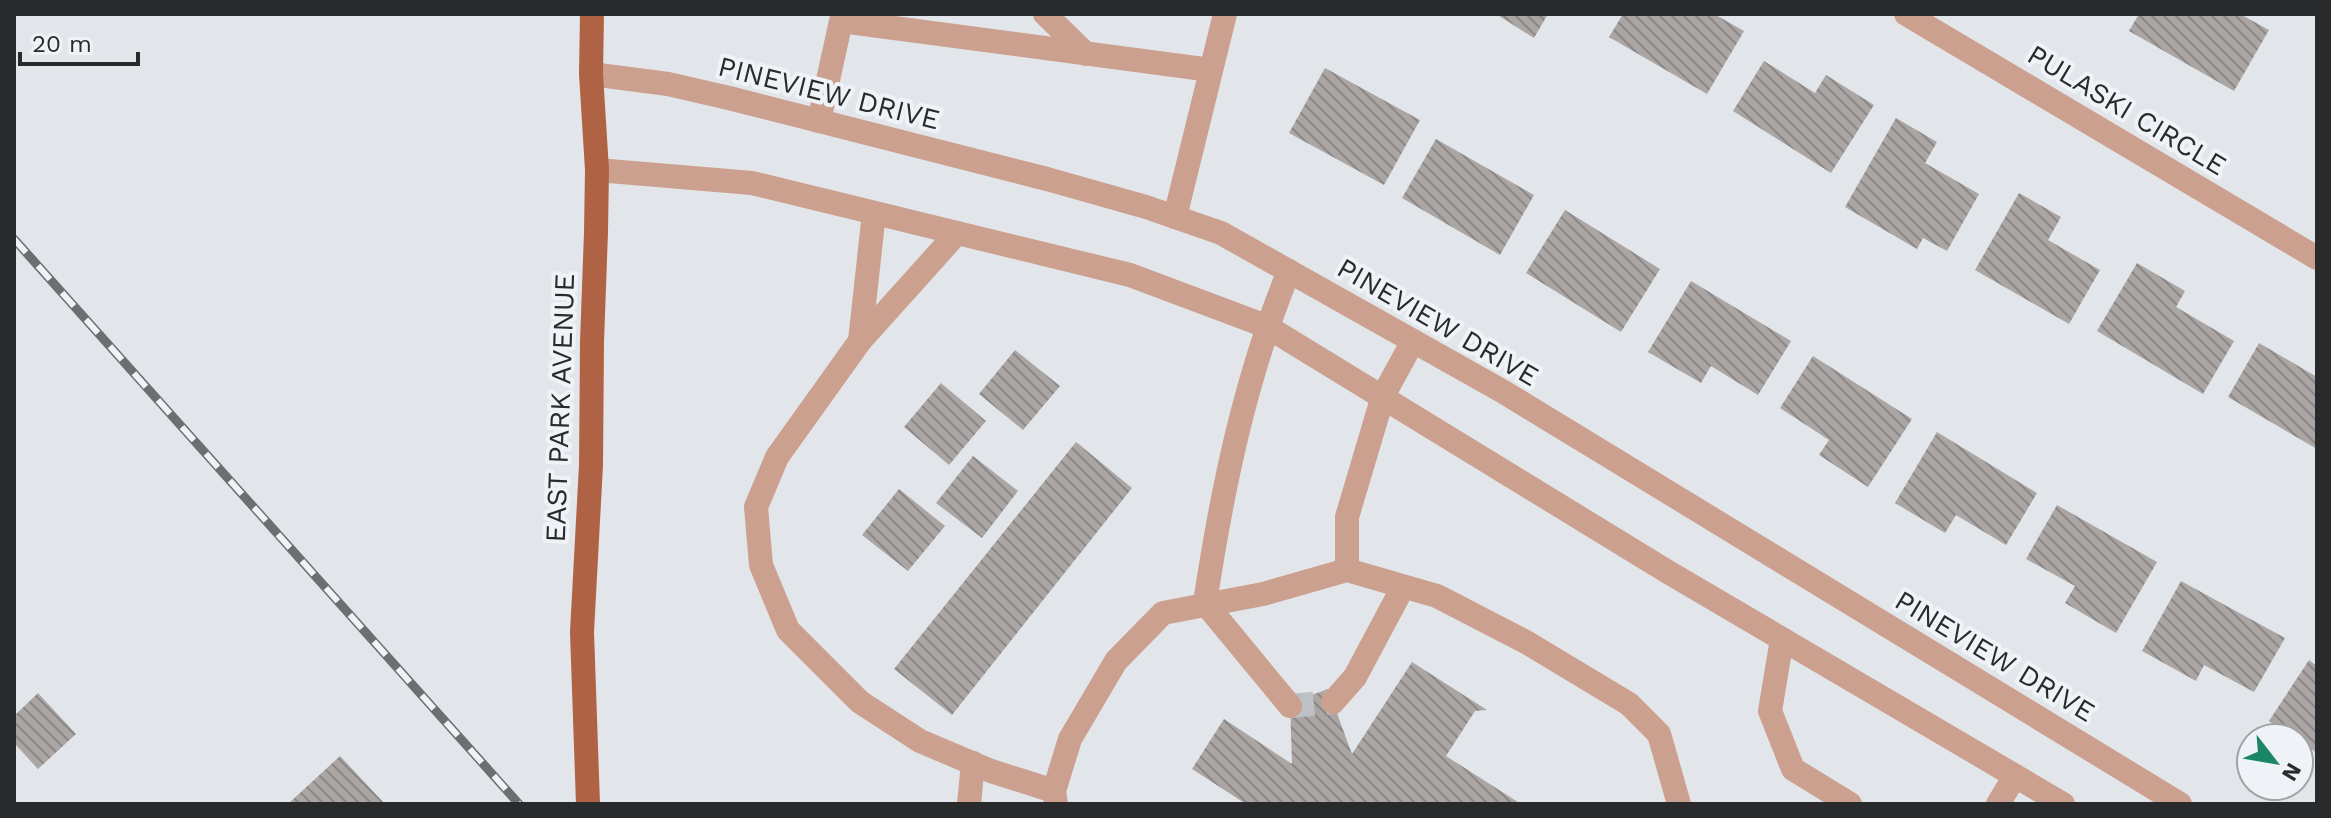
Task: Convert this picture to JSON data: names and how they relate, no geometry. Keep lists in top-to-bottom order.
{
  "streets": {
    "main road": ["EAST PARK AVENUE"],
    "street": ["PINEVIEW DRIVE", "PULASKI CIRCLE"]
  },
  "crossings": [
    ["PINEVIEW DRIVE", "EAST PARK AVENUE"]
  ],
  "scale_bar": "20 m",
  "north": "bottom right"
}
